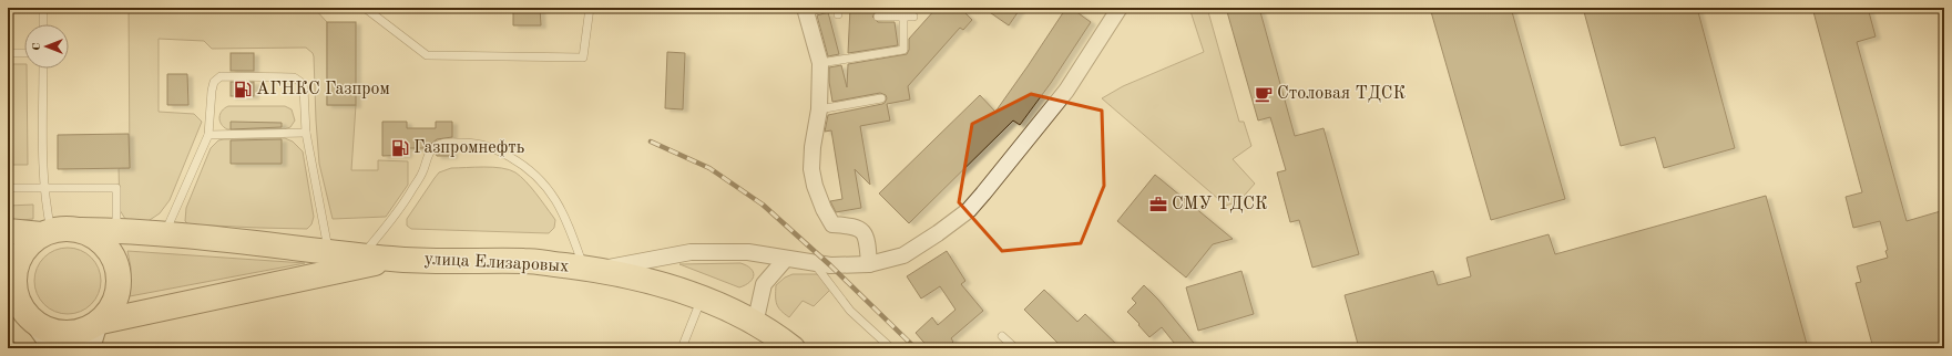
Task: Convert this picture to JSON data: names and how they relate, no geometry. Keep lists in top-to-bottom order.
{
  "streets": {
    "main road": ["улица Елизаровых"]
  },
  "places": {
    "fuel station": ["АГНКС Газпром", "Газпромнефть"],
    "cafe": ["Столовая ТДСК"],
    "office": ["СМУ ТДСК"]
  },
  "north": "left"
}
